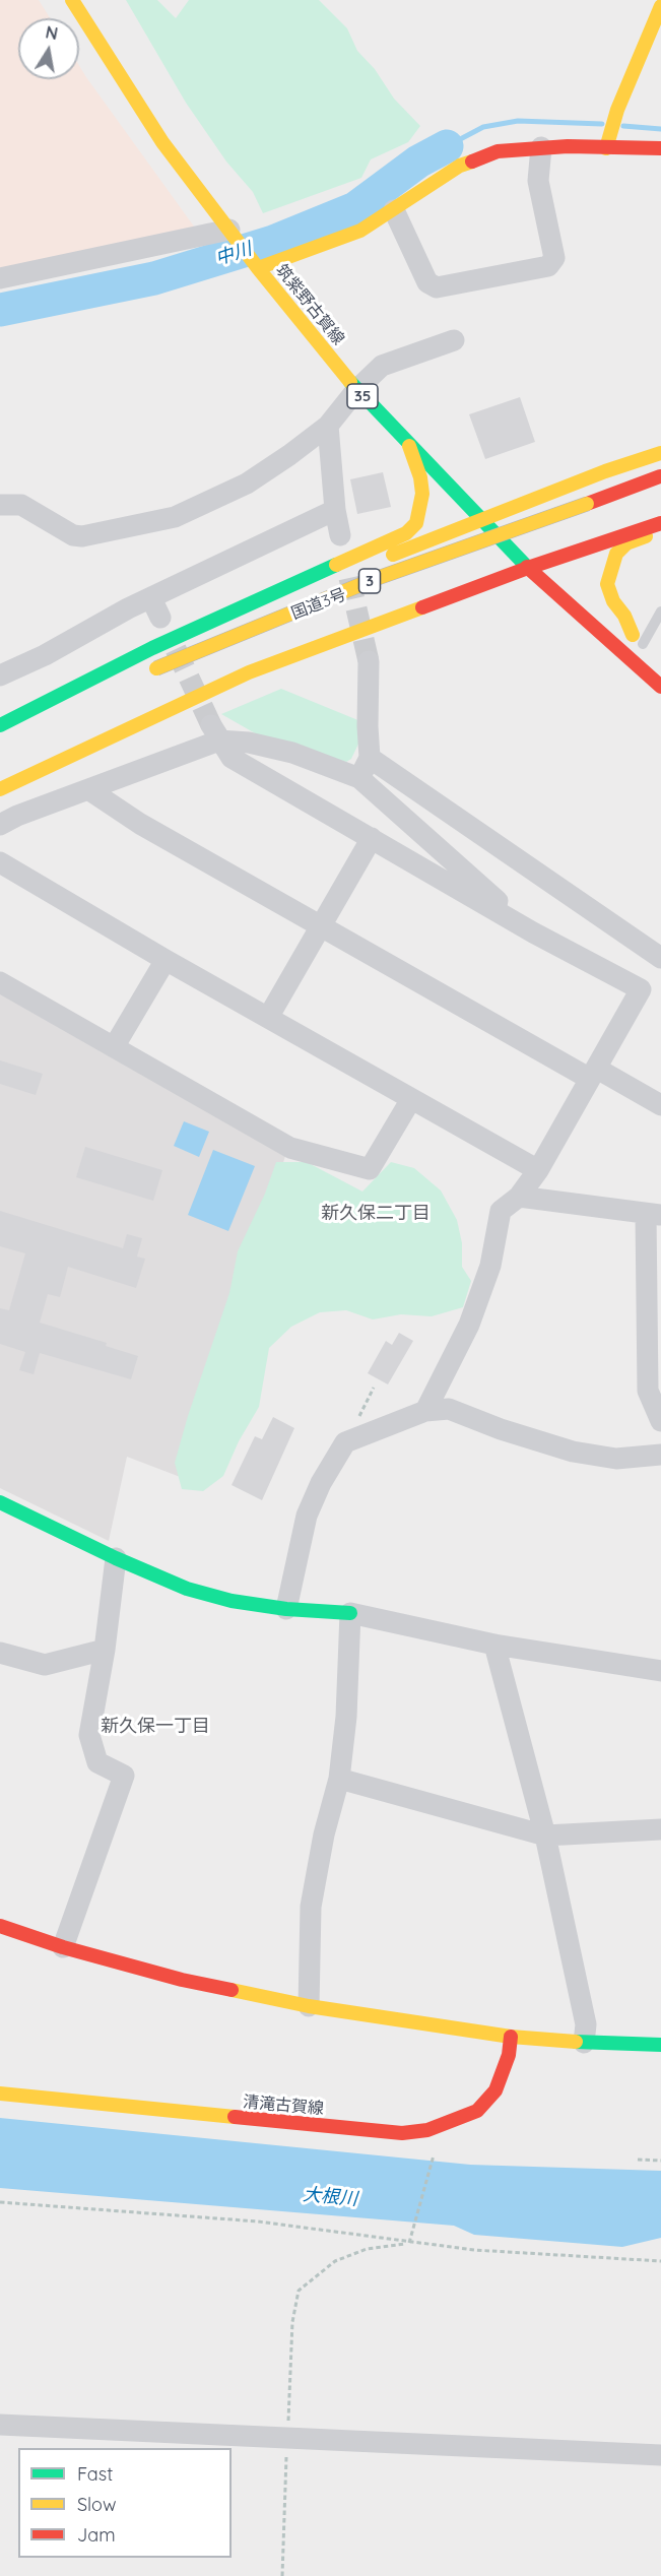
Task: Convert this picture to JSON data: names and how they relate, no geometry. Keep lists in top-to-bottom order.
{
  "streets": {
    "main road": [
      "筑紫野古賀線",
      "35",
      "3",
      "国道3号",
      "清滝古賀線"
    ]
  },
  "districts": ["新久保二丁目", "新久保一丁目"],
  "water": ["中川", "大根川"],
  "legend": ["Fast", "Slow", "Jam"],
  "north": "top"
}
